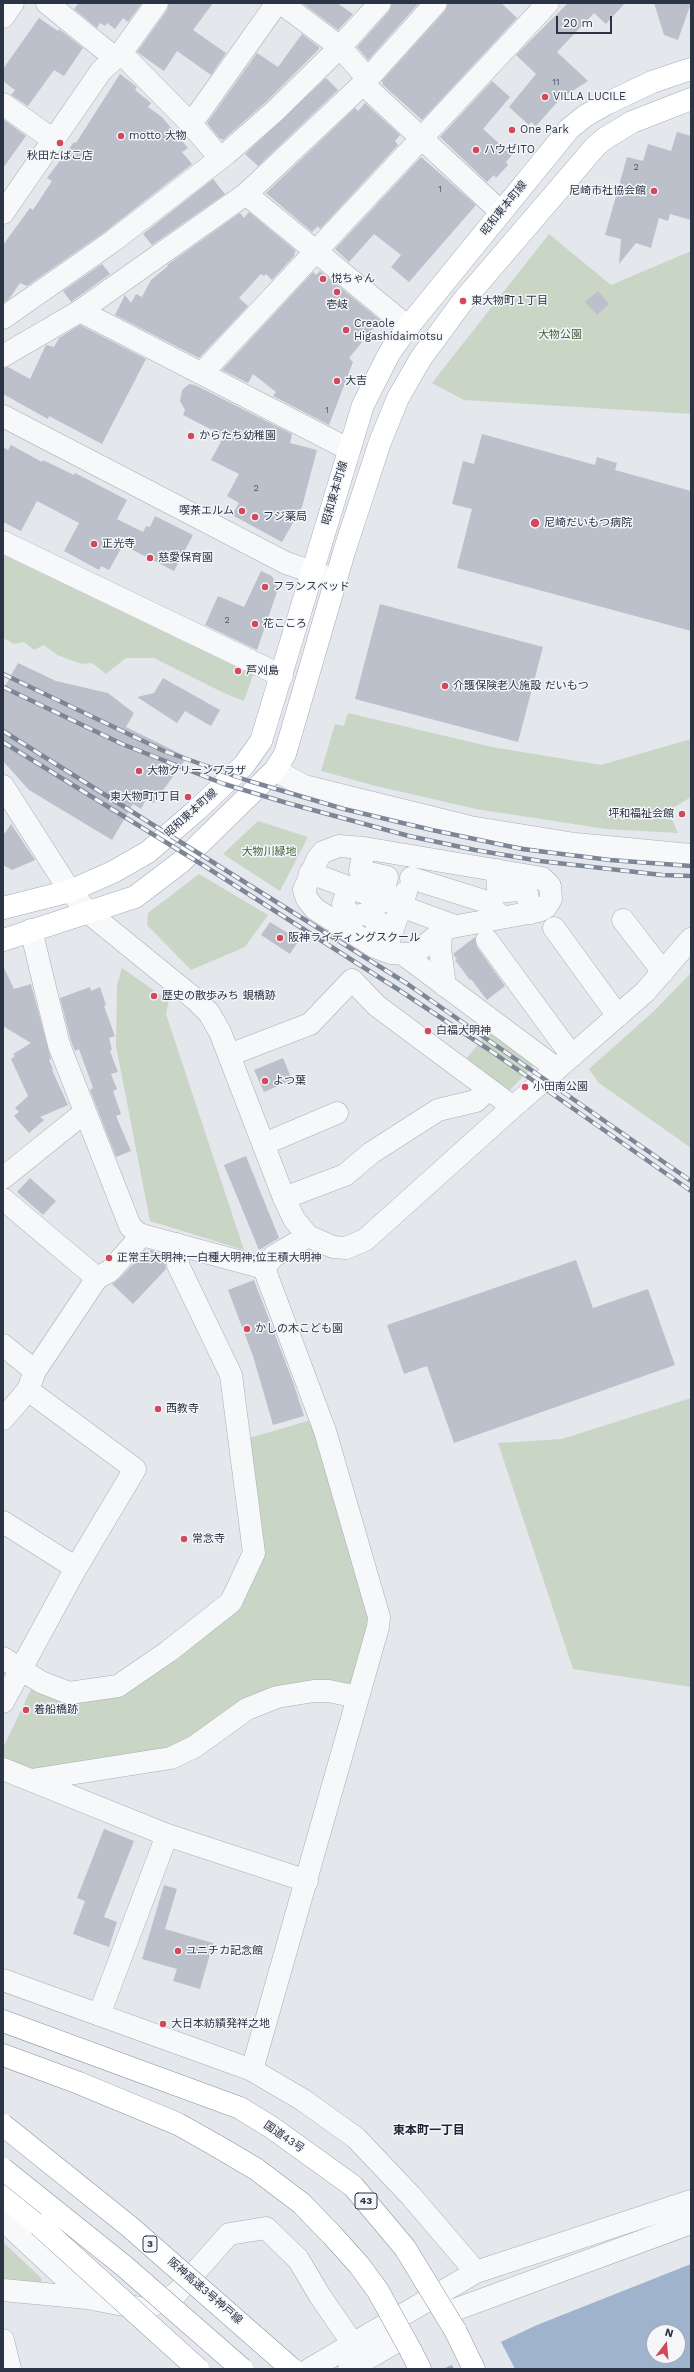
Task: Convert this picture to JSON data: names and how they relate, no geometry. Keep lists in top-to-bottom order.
{
  "streets": {
    "main road": [
      "昭和東本町線",
      "国道43号",
      "43",
      "3",
      "阪神高速3号神戸線"
    ]
  },
  "districts": ["東本町一丁目"],
  "parks": ["大物公園", "大物川緑地"],
  "places": [
    "VILLA LUCILE",
    "One Park",
    "motto 大物",
    "秋田たばこ店",
    "ハウゼITO",
    "尼崎市社協会館",
    "悦ちゃん",
    "壱岐",
    "東大物町１丁目",
    "Creaole Higashidaimotsu",
    "大吉",
    "からたち幼稚園",
    "喫茶エルム",
    "フジ薬局",
    "尼崎だいもつ病院",
    "正光寺",
    "慈愛保育園",
    "フランスベッド",
    "花こころ",
    "芦刈島",
    "介護保険老人施設 だいもつ",
    "大物グリーンプラザ",
    "東大物町1丁目",
    "坪和福祉会館",
    "阪神ライディングスクール",
    "歴史の散歩みち 蜆橋跡",
    "白福大明神",
    "よつ葉",
    "小田南公園",
    "正常王大明神;一白種大明神;位王積大明神",
    "かしの木こども園",
    "西教寺",
    "常念寺",
    "着船橋跡",
    "ユニチカ記念館",
    "大日本紡績発祥之地"
  ],
  "house_numbers": [
    "11",
    "2",
    "1",
    "1",
    "2",
    "2"
  ],
  "scale_bar": "20 m",
  "north": "top"
}
